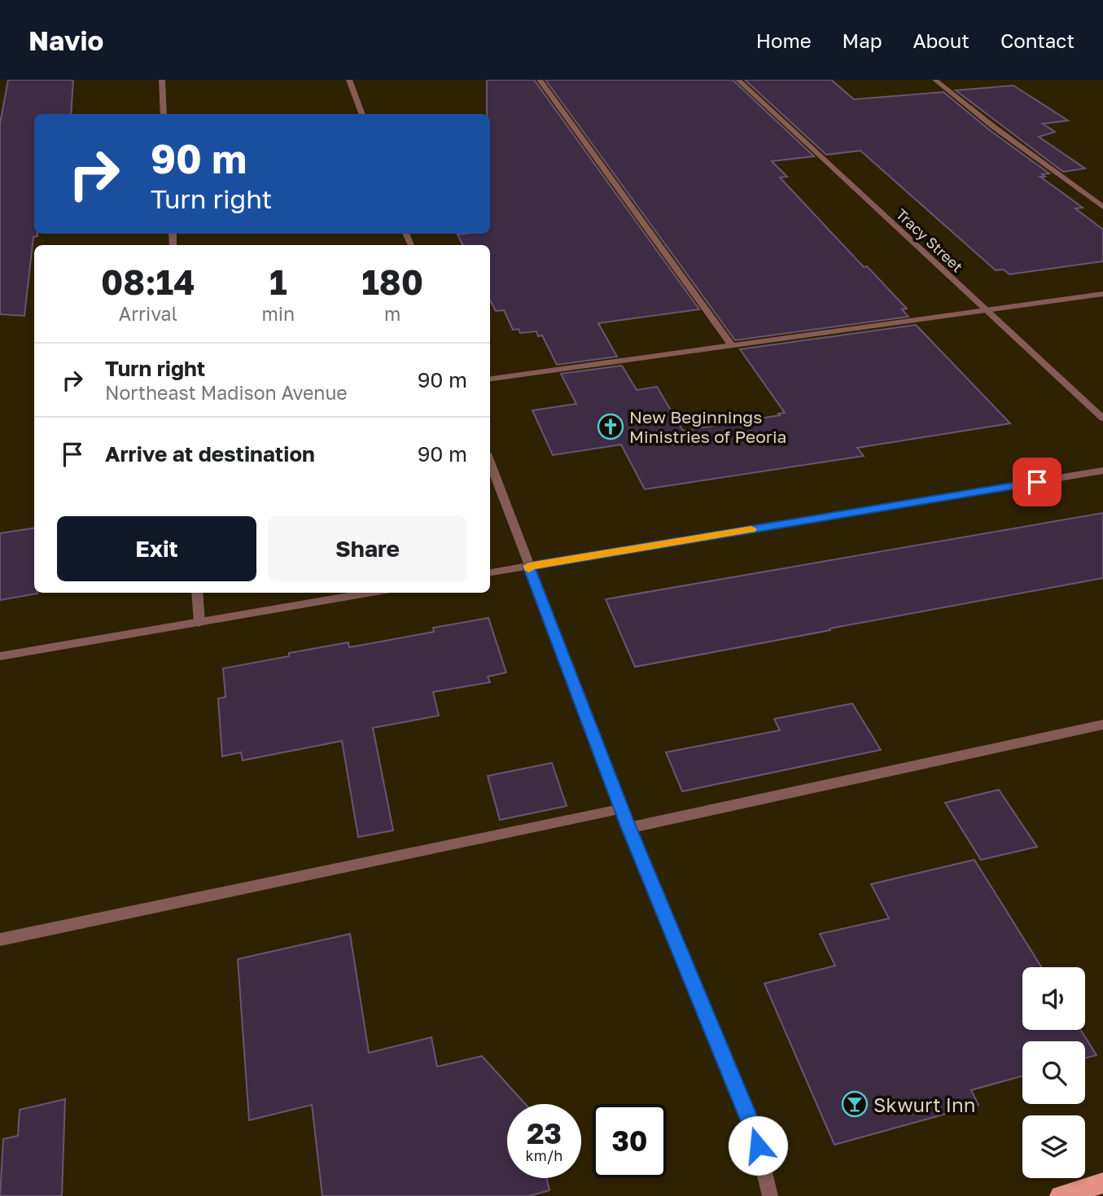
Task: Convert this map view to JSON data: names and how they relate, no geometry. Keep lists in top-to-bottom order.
{
  "streets": {
    "street": ["Tracy Street"]
  },
  "places": {
    "church": ["New Beginnings Ministries of Peoria"],
    "bar": ["Skwurt Inn"]
  },
  "page": {
    "header": "Navio",
    "nav": [
      "Home",
      "Map",
      "About",
      "Contact"
    ],
    "turn": ["90 m", "Turn right"],
    "eta": [
      "08:14",
      "Arrival",
      "1",
      "min",
      "180",
      "m"
    ],
    "list": [
      {
        "name": "Turn right",
        "note": "Northeast Madison Avenue",
        "value": "90 m"
      },
      {
        "name": "Arrive at destination",
        "value": "90 m"
      }
    ],
    "buttons": ["Exit", "Share"],
    "speed": "23 km/h",
    "limit": "30"
  }
}
